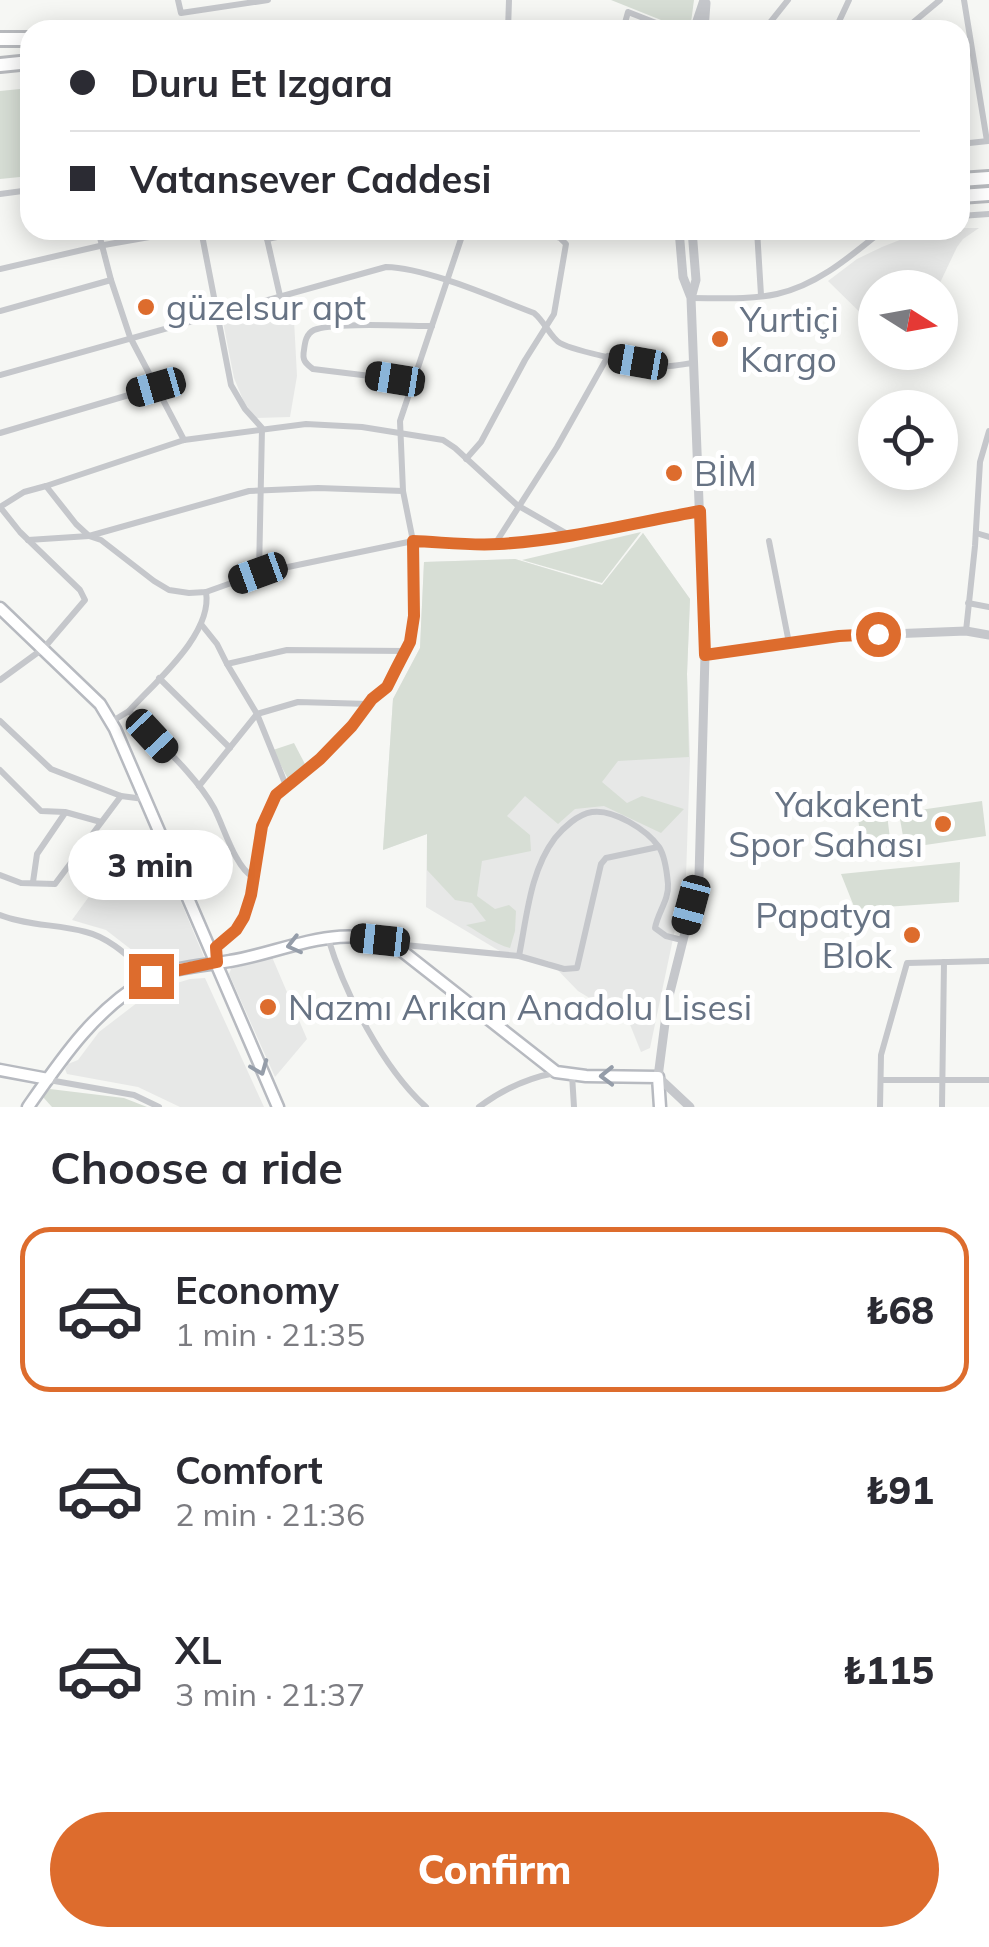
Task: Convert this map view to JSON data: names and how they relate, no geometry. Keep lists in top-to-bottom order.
{
  "places": [
    "güzelsur apt",
    "Yurtiçi Kargo",
    "BİM",
    "Yakakent Spor Sahası",
    "Papatya Blok",
    "Nazmı Arıkan Anadolu Lisesi"
  ],
  "north": "right",
  "page": {
    "banner": ["Duru Et Izgara", "Vatansever Caddesi"],
    "bubble": "3 min",
    "heading": "Choose a ride",
    "list": [
      {
        "name": "Economy",
        "note": "1 min · 21:35",
        "value": "₺68"
      },
      {
        "name": "Comfort",
        "note": "2 min · 21:36",
        "value": "₺91"
      },
      {
        "name": "XL",
        "note": "3 min · 21:37",
        "value": "₺115"
      }
    ],
    "buttons": "Confirm"
  }
}
